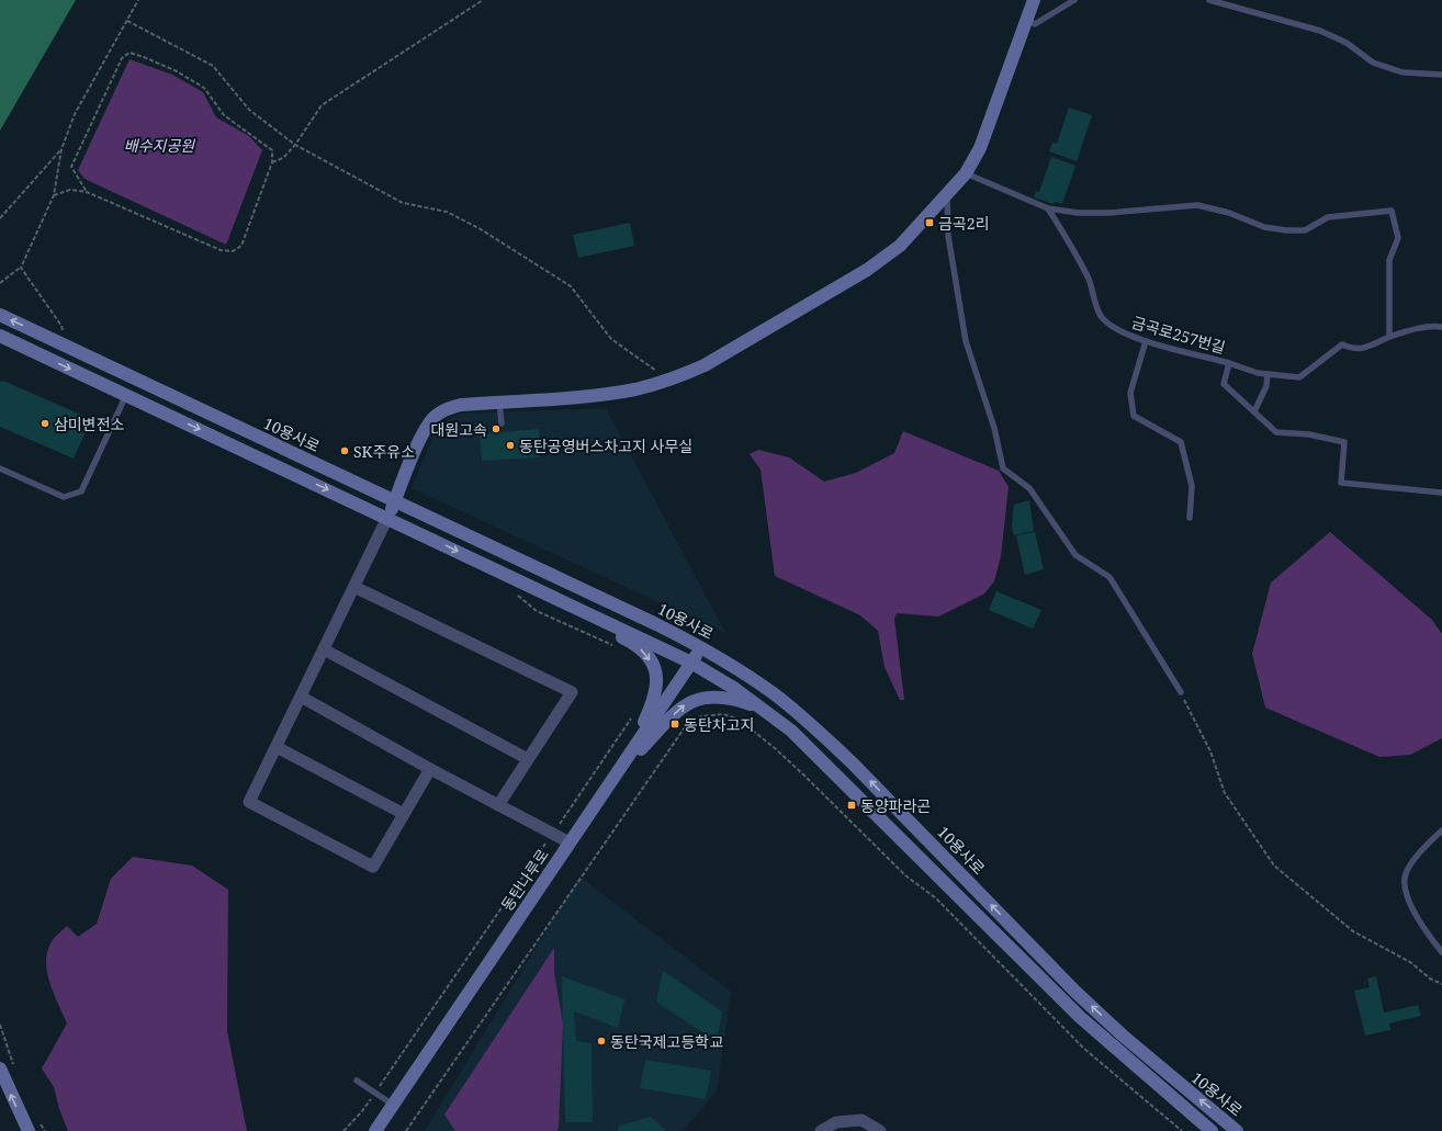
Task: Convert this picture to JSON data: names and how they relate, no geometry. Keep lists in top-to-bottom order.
{
  "streets": {
    "street": ["10용사로", "동탄나루로"],
    "lane": ["금곡로257번길"]
  },
  "crossings": [
    ["10용사로", "동탄나루로"]
  ],
  "parks": ["배수지공원"],
  "places": {
    "transit": ["금곡2리", "동탄차고지", "동양파라곤"],
    "other": [
      "삼미변전소",
      "대원고속",
      "동탄공영버스차고지 사무실",
      "SK주유소",
      "동탄국제고등학교"
    ]
  }
}
